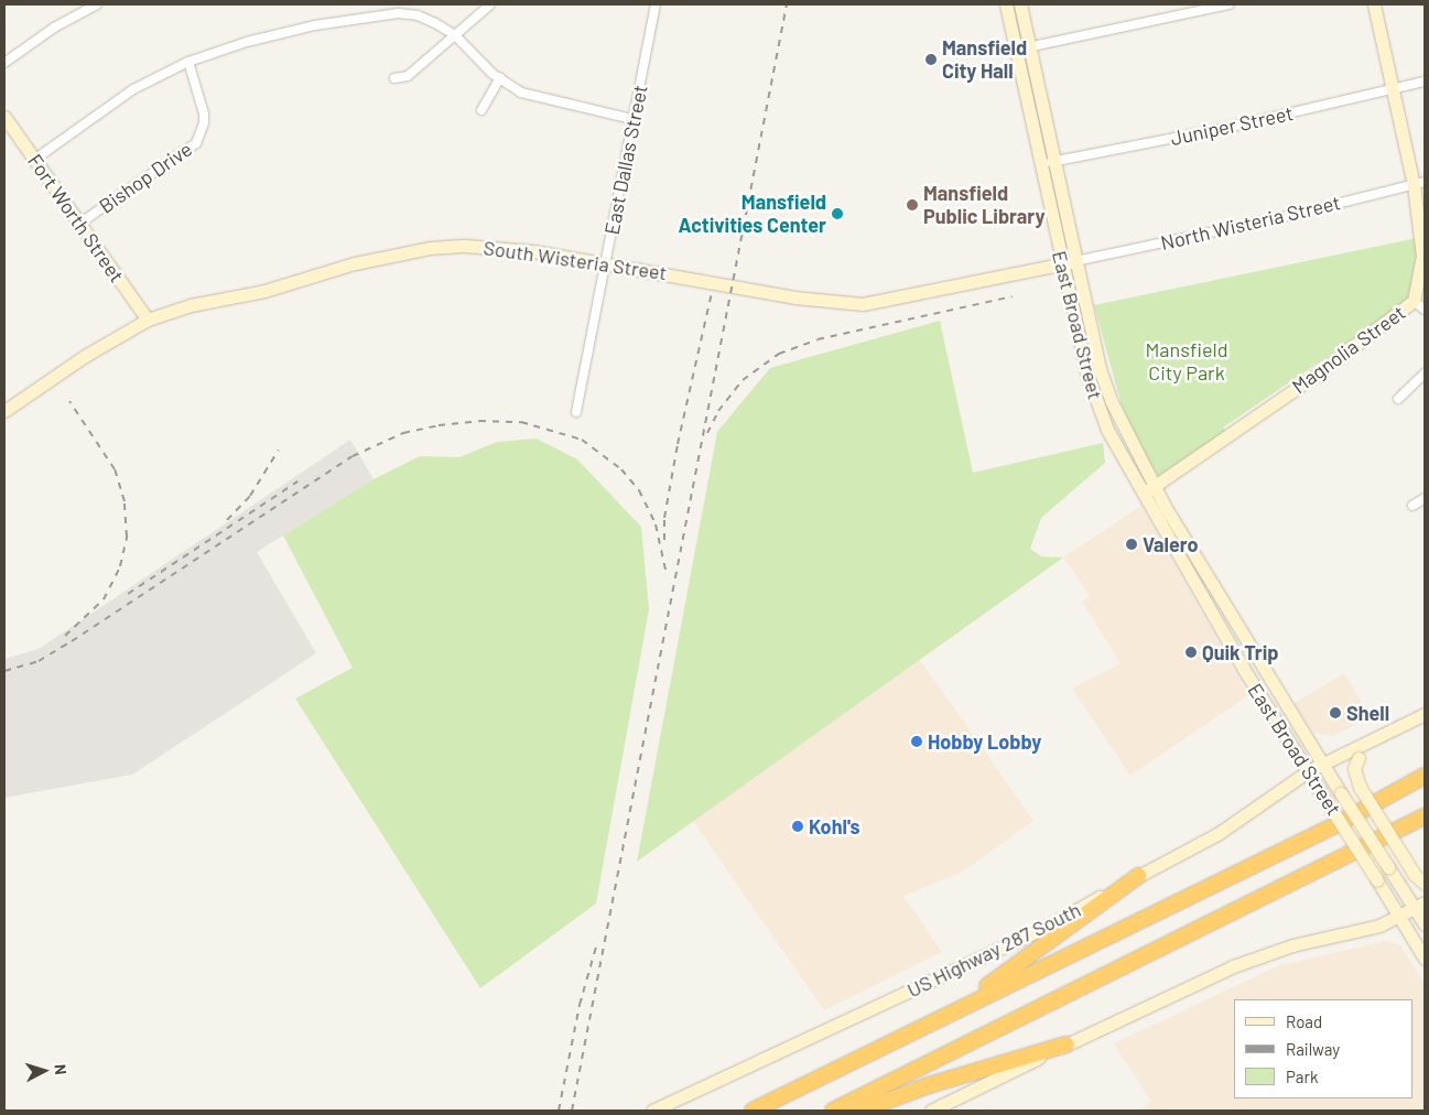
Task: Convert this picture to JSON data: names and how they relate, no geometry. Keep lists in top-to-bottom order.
{
  "streets": {
    "main road": [
      "Fort Worth Street",
      "South Wisteria Street",
      "East Broad Street",
      "Magnolia Street",
      "US Highway 287 South"
    ],
    "street": [
      "Juniper Street",
      "East Dallas Street",
      "Bishop Drive",
      "North Wisteria Street"
    ]
  },
  "crossings": [
    ["Juniper Street", "East Broad Street"],
    ["Juniper Street", "Magnolia Street"],
    ["East Dallas Street", "South Wisteria Street"],
    ["Bishop Drive", "Fort Worth Street"],
    ["Fort Worth Street", "South Wisteria Street"],
    ["North Wisteria Street", "South Wisteria Street"],
    ["North Wisteria Street", "East Broad Street"],
    ["North Wisteria Street", "Magnolia Street"],
    ["South Wisteria Street", "East Broad Street"],
    ["East Broad Street", "Magnolia Street"],
    ["East Broad Street", "US Highway 287 South"]
  ],
  "parks": ["Mansfield City Park"],
  "places": [
    "Mansfield City Hall",
    "Mansfield Public Library",
    "Mansfield Activities Center",
    "Valero",
    "Quik Trip",
    "Shell",
    "Hobby Lobby",
    "Kohl's"
  ],
  "legend": ["Road", "Railway", "Park"],
  "north": "right"
}
